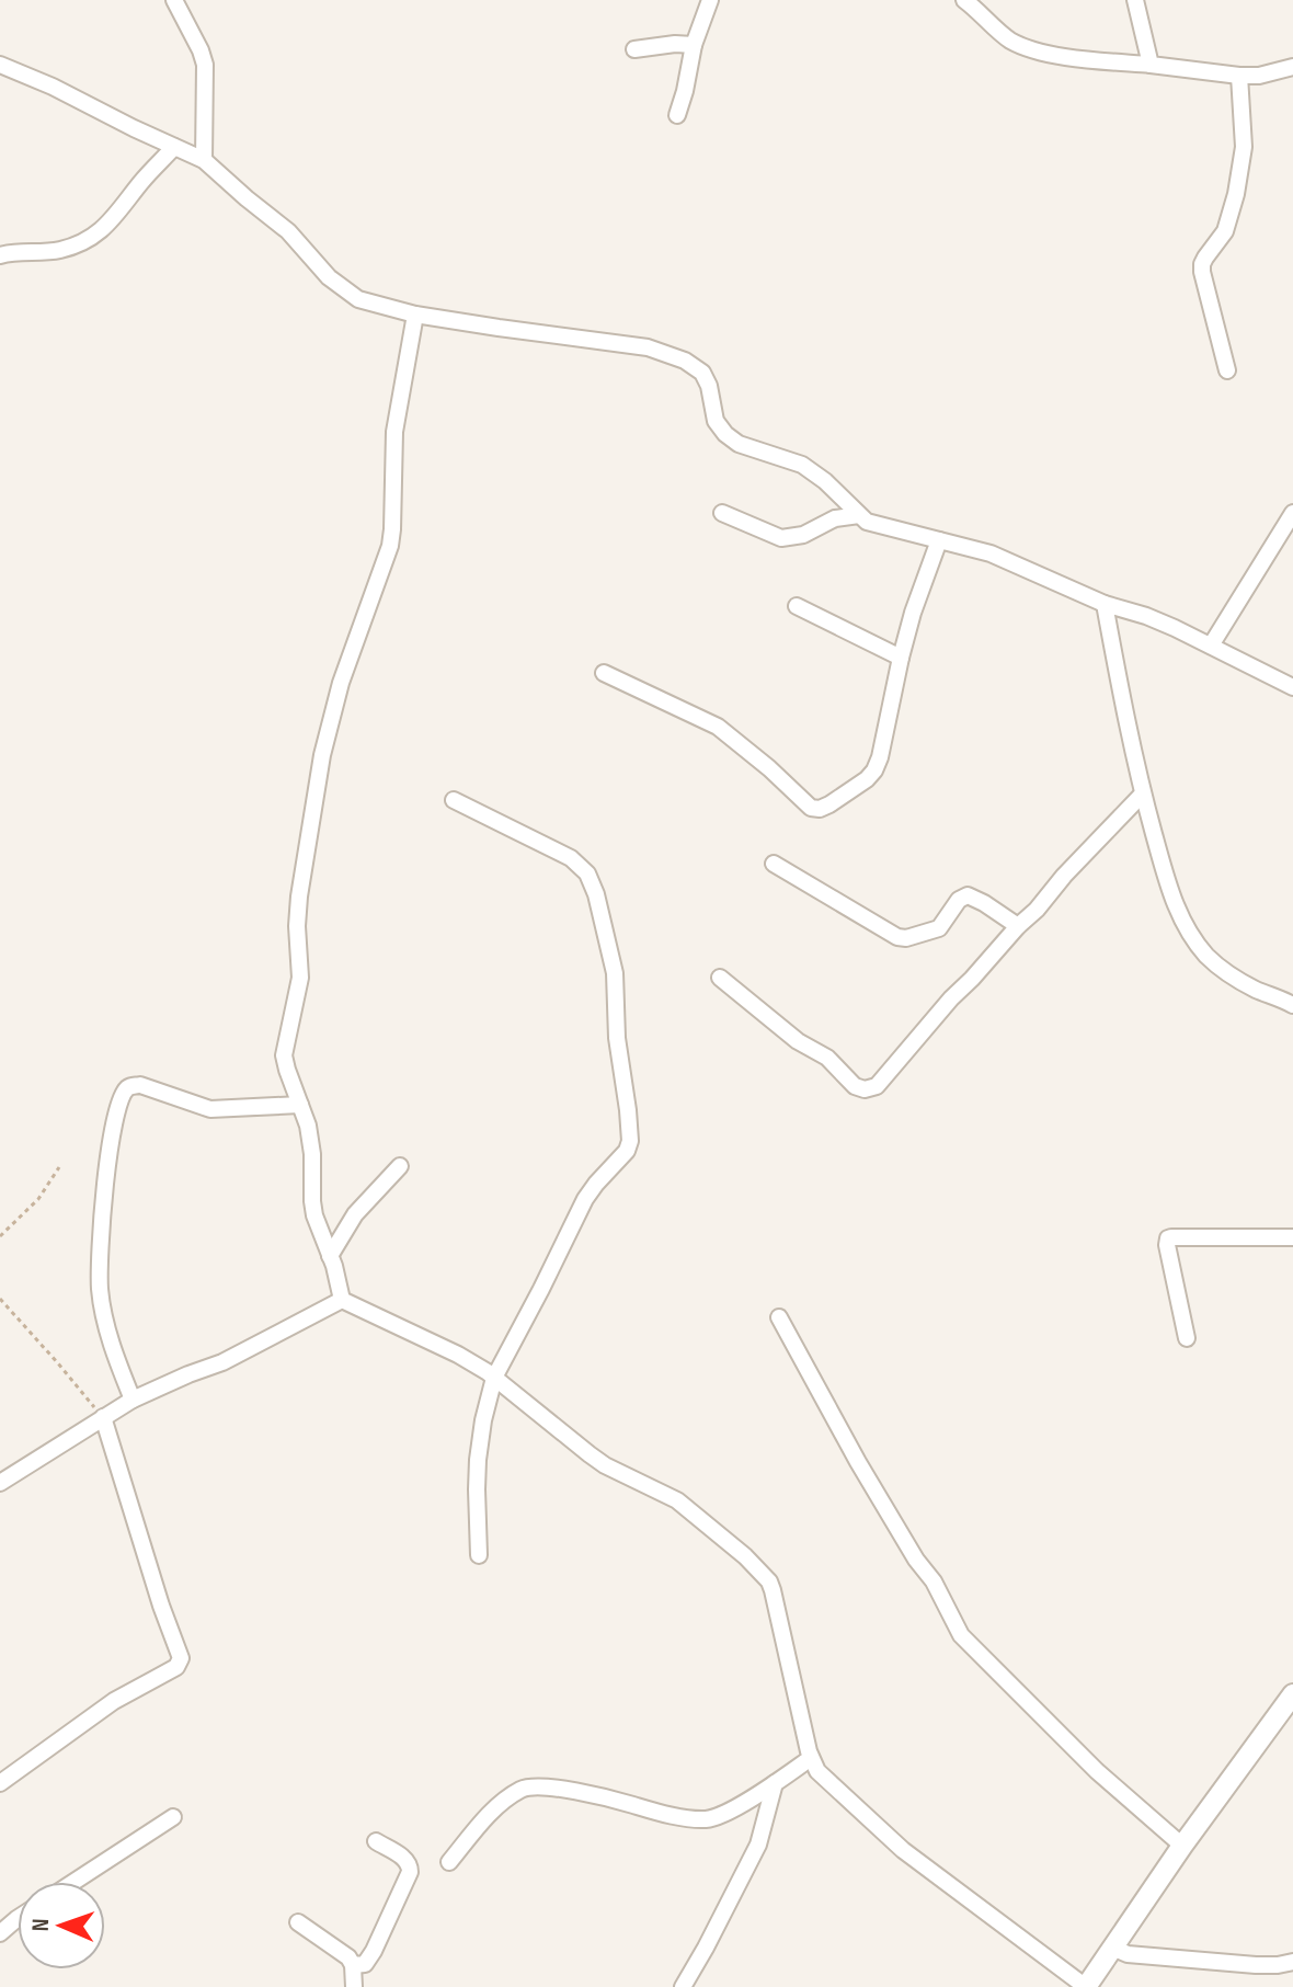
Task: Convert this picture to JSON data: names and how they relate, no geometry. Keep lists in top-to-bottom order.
{
  "north": "left"
}
